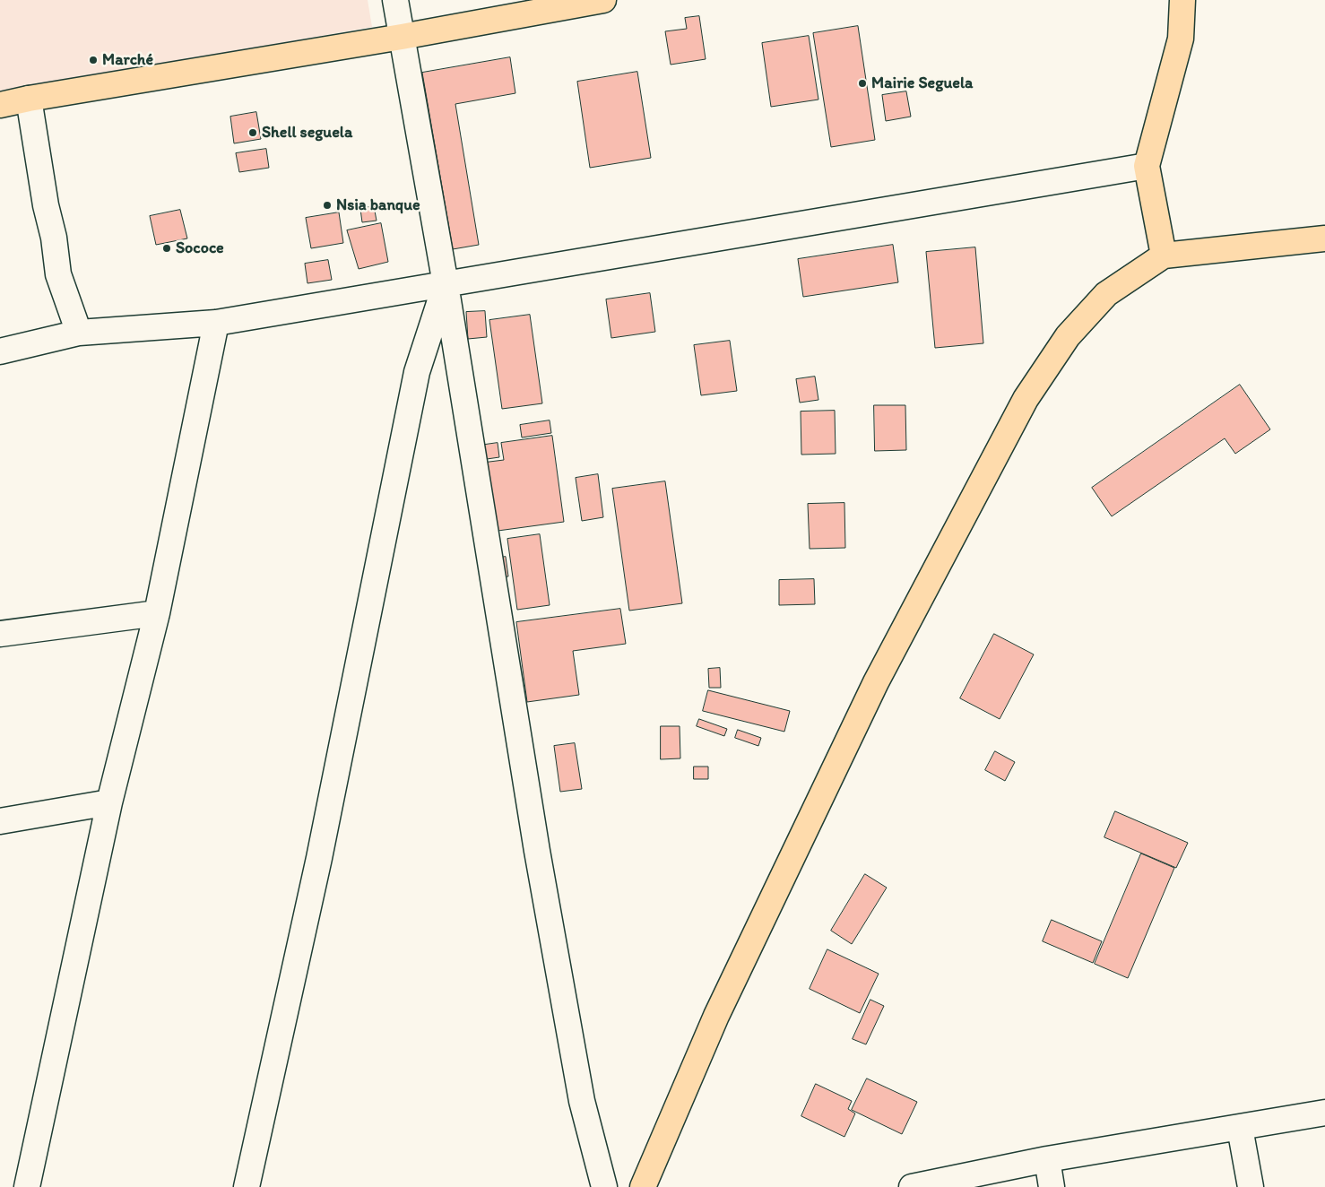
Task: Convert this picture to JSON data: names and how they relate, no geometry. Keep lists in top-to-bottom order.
{
  "places": [
    "Marché",
    "Mairie Seguela",
    "Shell seguela",
    "Nsia banque",
    "Sococe"
  ]
}
